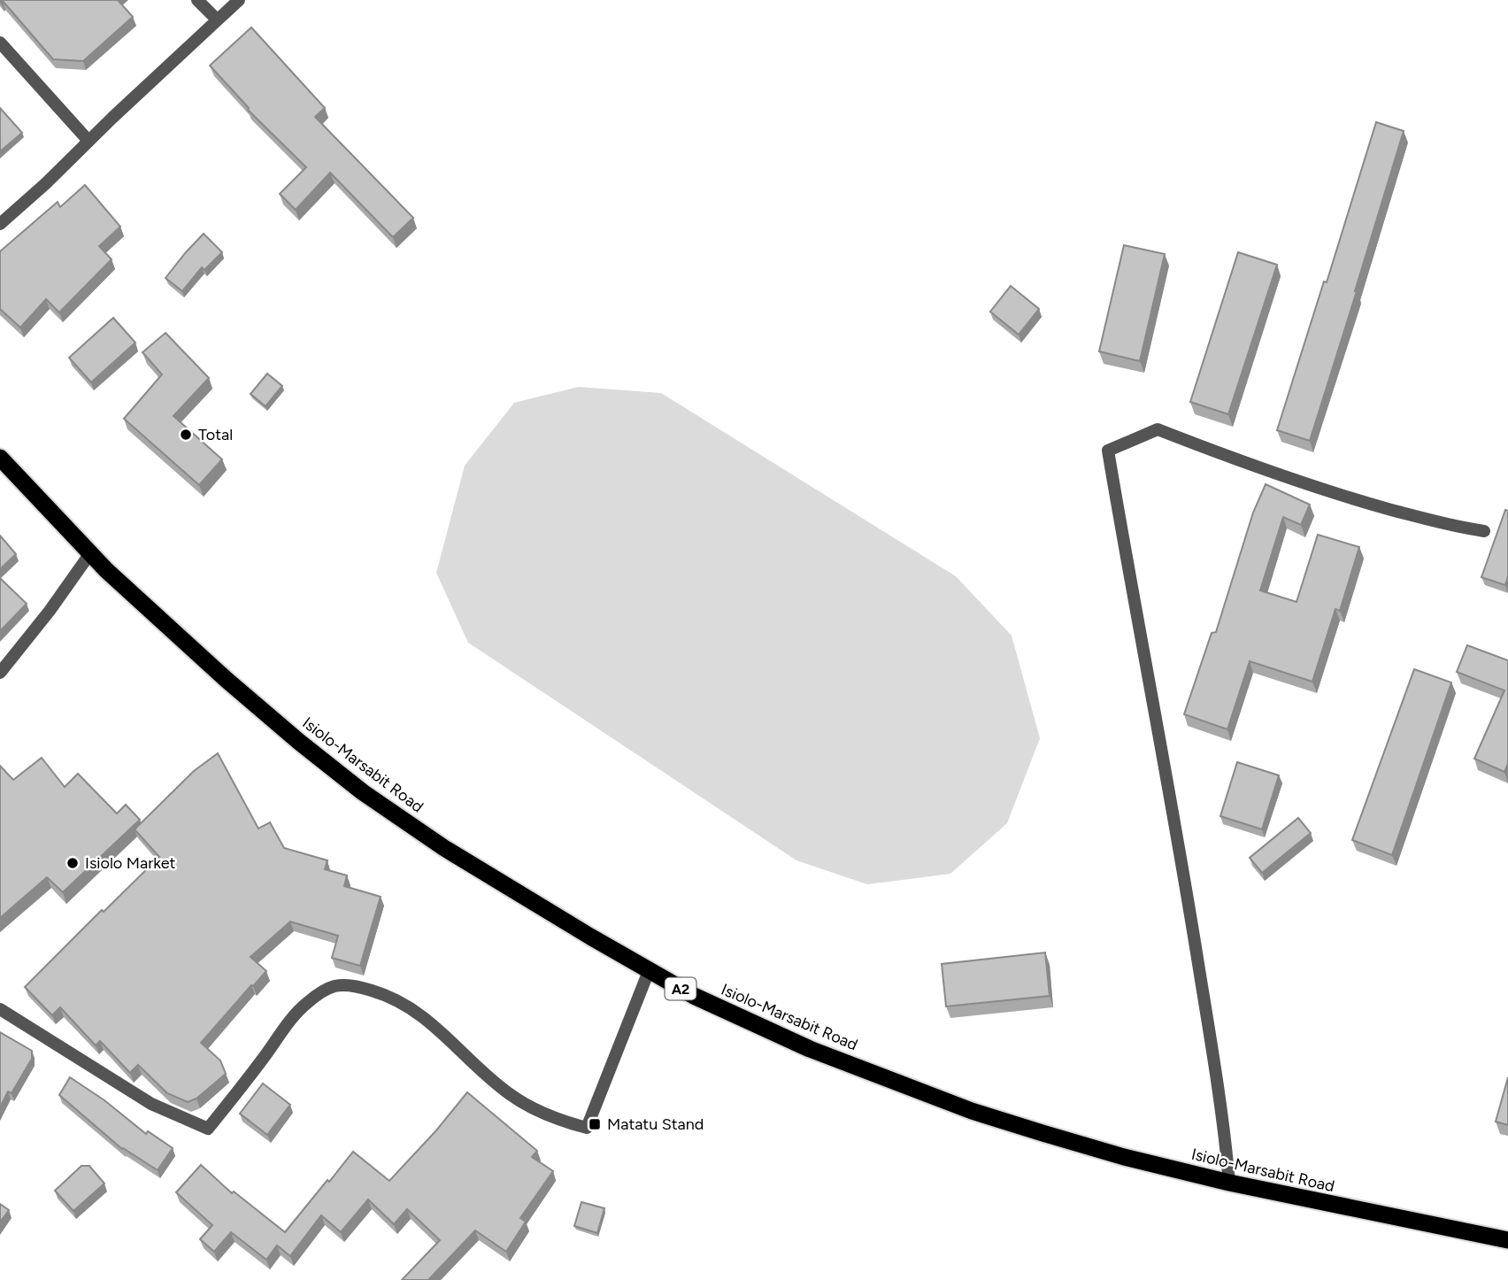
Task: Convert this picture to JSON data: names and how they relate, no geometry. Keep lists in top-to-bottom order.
{
  "streets": {
    "highway": ["Isiolo-Marsabit Road", "A2"]
  },
  "places": {
    "other": ["Total", "Isiolo Market"],
    "transit": ["Matatu Stand"]
  }
}
